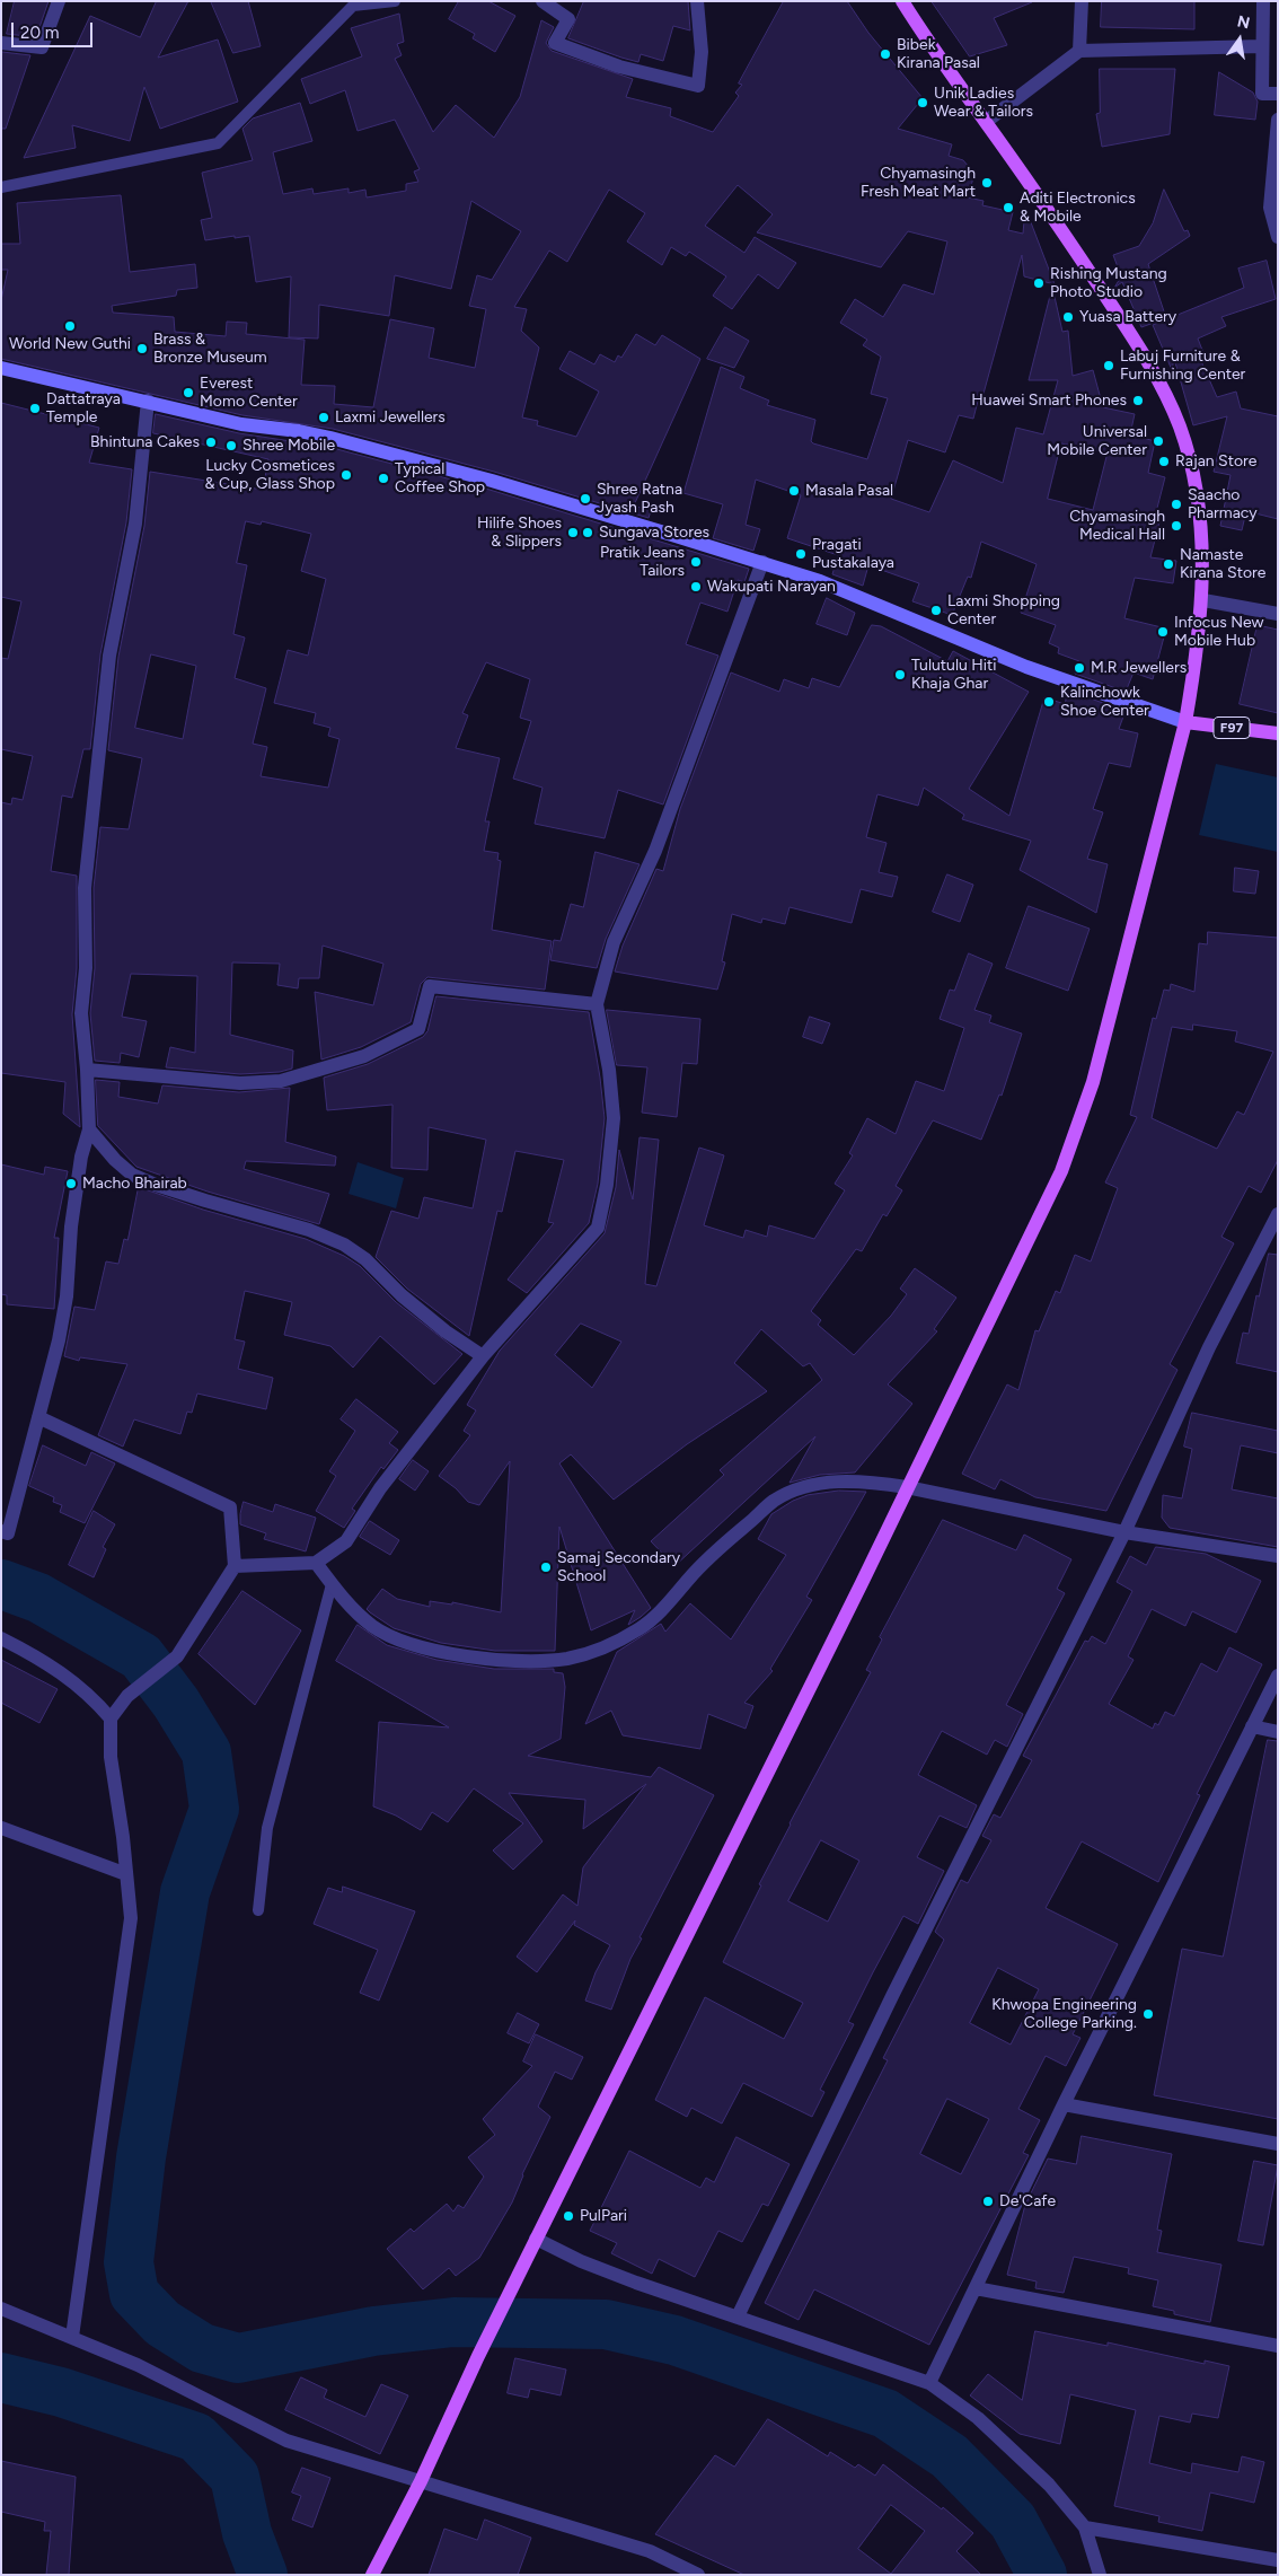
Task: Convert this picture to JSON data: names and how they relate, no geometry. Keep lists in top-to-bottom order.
{
  "streets": {
    "main road": ["F97"]
  },
  "places": [
    "Bibek Kirana Pasal",
    "Unik Ladies Wear & Tailors",
    "Chyamasingh Fresh Meat Mart",
    "Aditi Electronics & Mobile",
    "Rishing Mustang Photo Studio",
    "Yuasa Battery",
    "World New Guthi",
    "Brass & Bronze Museum",
    "Labuj Furniture & Furnishing Center",
    "Everest Momo Center",
    "Huawei Smart Phones",
    "Dattatraya Temple",
    "Laxmi Jewellers",
    "Universal Mobile Center",
    "Bhintuna Cakes",
    "Shree Mobile",
    "Rajan Store",
    "Lucky Cosmetices & Cup, Glass Shop",
    "Typical Coffee Shop",
    "Masala Pasal",
    "Shree Ratna Jyash Pash",
    "Saacho Pharmacy",
    "Chyamasingh Medical Hall",
    "Hilife Shoes & Slippers",
    "Sungava Stores",
    "Pragati Pustakalaya",
    "Pratik Jeans Tailors",
    "Namaste Kirana Store",
    "Wakupati Narayan",
    "Laxmi Shopping Center",
    "Infocus New Mobile Hub",
    "M.R Jewellers",
    "Tulutulu Hiti Khaja Ghar",
    "Kalinchowk Shoe Center",
    "Macho Bhairab",
    "Samaj Secondary School",
    "Khwopa Engineering College Parking.",
    "De'Cafe",
    "PulPari"
  ],
  "scale_bar": "20 m",
  "north": "top"
}
